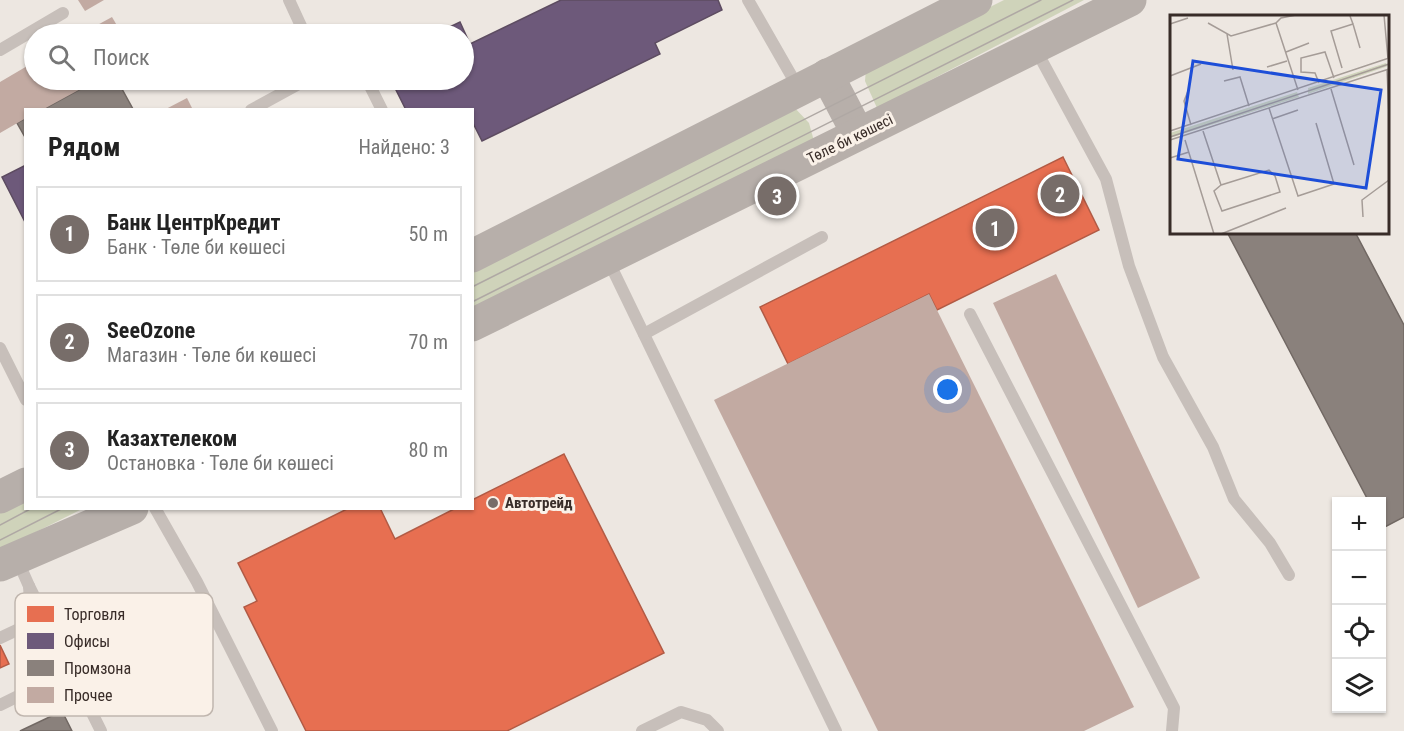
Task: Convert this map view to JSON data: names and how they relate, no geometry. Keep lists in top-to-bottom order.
{
  "streets": {
    "main road": ["Төле би көшесі"]
  },
  "places": ["Автотрейд"],
  "legend": [
    "Торговля",
    "Офисы",
    "Промзона",
    "Прочее"
  ],
  "page": {
    "search": "Поиск",
    "heading": ["Рядом", "Найдено: 3"],
    "pins": ["2", "3", "1"],
    "list": [
      {
        "mark": "1",
        "name": "Банк ЦентрКредит",
        "note": "Банк · Төле би көшесі",
        "value": "50 m"
      },
      {
        "mark": "2",
        "name": "SeeОzone",
        "note": "Магазин · Төле би көшесі",
        "value": "70 m"
      },
      {
        "mark": "3",
        "name": "Казахтелеком",
        "note": "Остановка · Төле би көшесі",
        "value": "80 m"
      }
    ],
    "map_buttons": ["+", "−"]
  }
}
